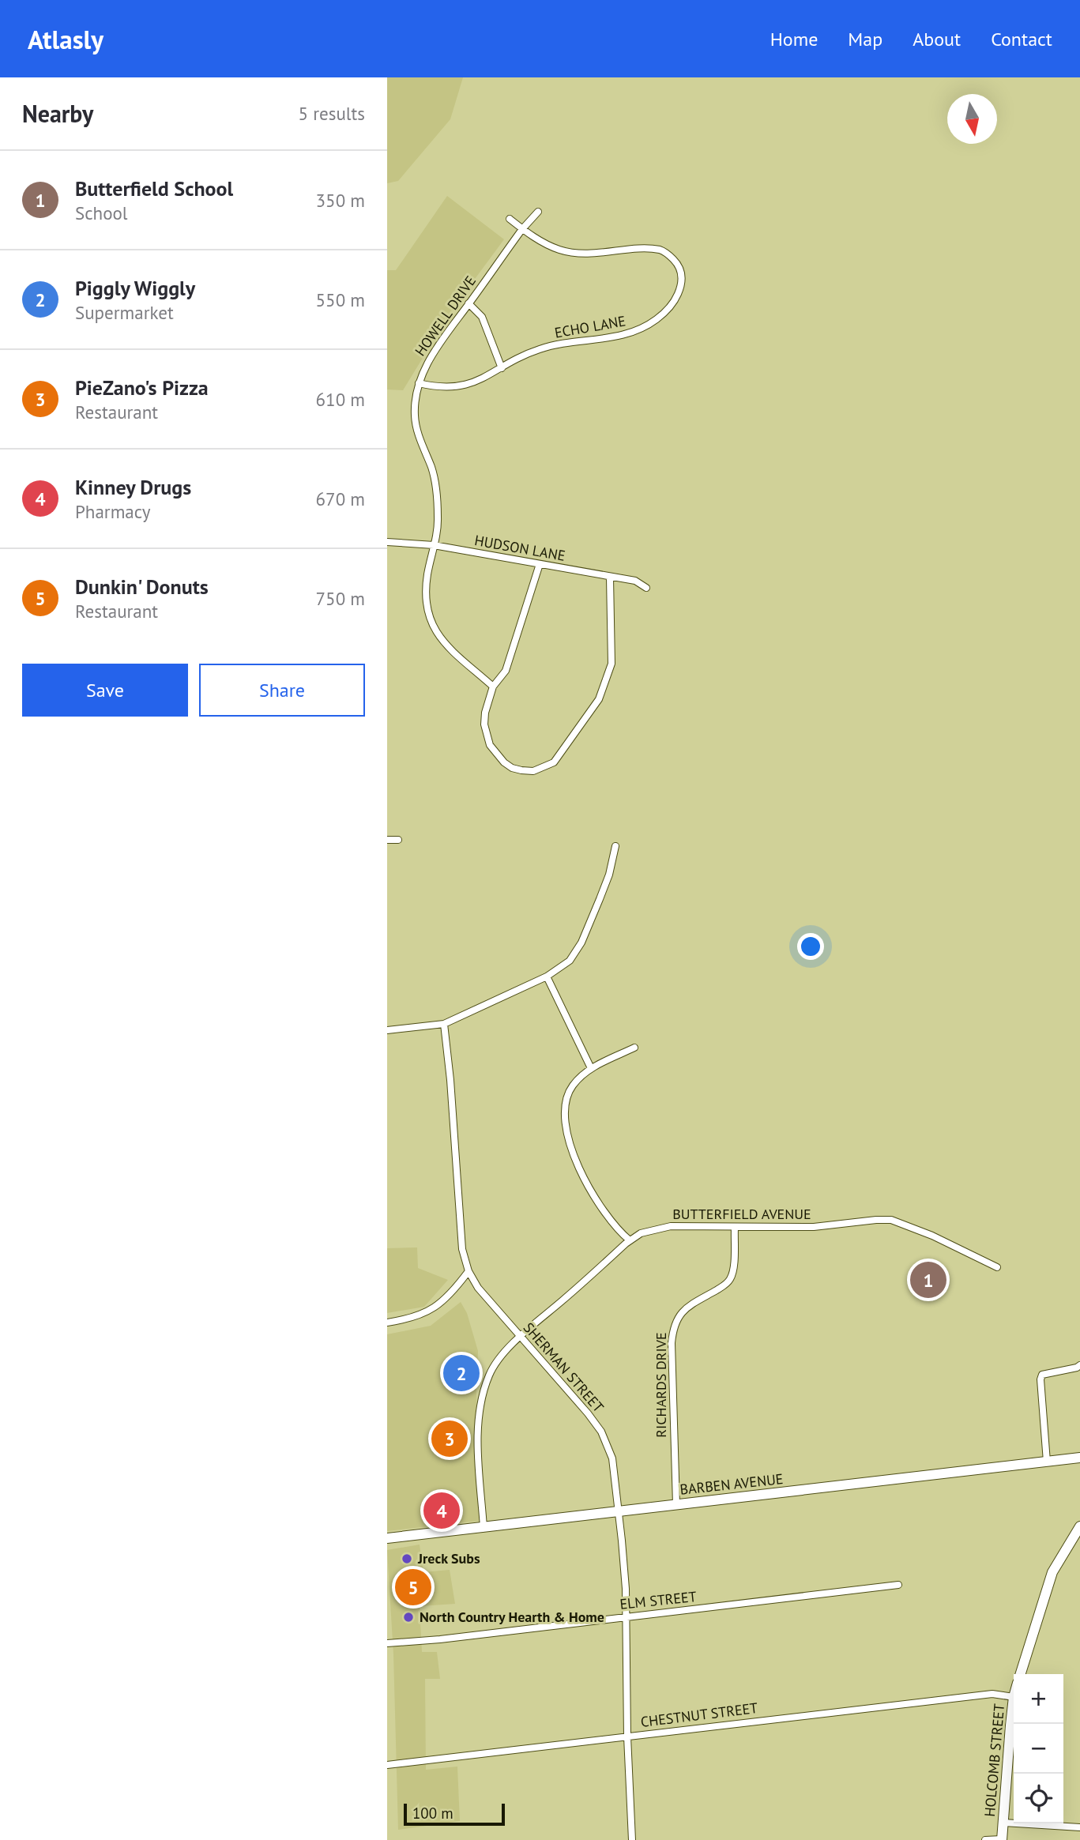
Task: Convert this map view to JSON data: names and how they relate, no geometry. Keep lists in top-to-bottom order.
{
  "streets": {
    "street": [
      "HOWELL DRIVE",
      "ECHO LANE",
      "HUDSON LANE",
      "BUTTERFIELD AVENUE",
      "SHERMAN STREET",
      "RICHARDS DRIVE",
      "BARBEN AVENUE",
      "ELM STREET",
      "CHESTNUT STREET",
      "HOLCOMB STREET"
    ]
  },
  "crossings": [
    ["HOWELL DRIVE", "ECHO LANE"],
    ["HOWELL DRIVE", "HUDSON LANE"],
    ["BUTTERFIELD AVENUE", "SHERMAN STREET"],
    ["BUTTERFIELD AVENUE", "RICHARDS DRIVE"],
    ["BUTTERFIELD AVENUE", "BARBEN AVENUE"],
    ["SHERMAN STREET", "BARBEN AVENUE"],
    ["SHERMAN STREET", "ELM STREET"],
    ["SHERMAN STREET", "CHESTNUT STREET"],
    ["RICHARDS DRIVE", "BARBEN AVENUE"],
    ["CHESTNUT STREET", "HOLCOMB STREET"]
  ],
  "places": ["Jreck Subs", "North Country Hearth & Home"],
  "scale_bar": "100 m",
  "north": "bottom",
  "page": {
    "header": "Atlasly",
    "nav": [
      "Home",
      "Map",
      "About",
      "Contact"
    ],
    "heading": ["Nearby", "5 results"],
    "list": [
      {
        "mark": "1",
        "name": "Butterfield School",
        "note": "School",
        "value": "350 m"
      },
      {
        "mark": "2",
        "name": "Piggly Wiggly",
        "note": "Supermarket",
        "value": "550 m"
      },
      {
        "mark": "3",
        "name": "PieZano's Pizza",
        "note": "Restaurant",
        "value": "610 m"
      },
      {
        "mark": "4",
        "name": "Kinney Drugs",
        "note": "Pharmacy",
        "value": "670 m"
      },
      {
        "mark": "5",
        "name": "Dunkin' Donuts",
        "note": "Restaurant",
        "value": "750 m"
      }
    ],
    "buttons": ["Save", "Share"],
    "pins": [
      "1",
      "2",
      "3",
      "4",
      "5"
    ],
    "map_buttons": ["+", "−"],
    "scale": "100 m"
  }
}
